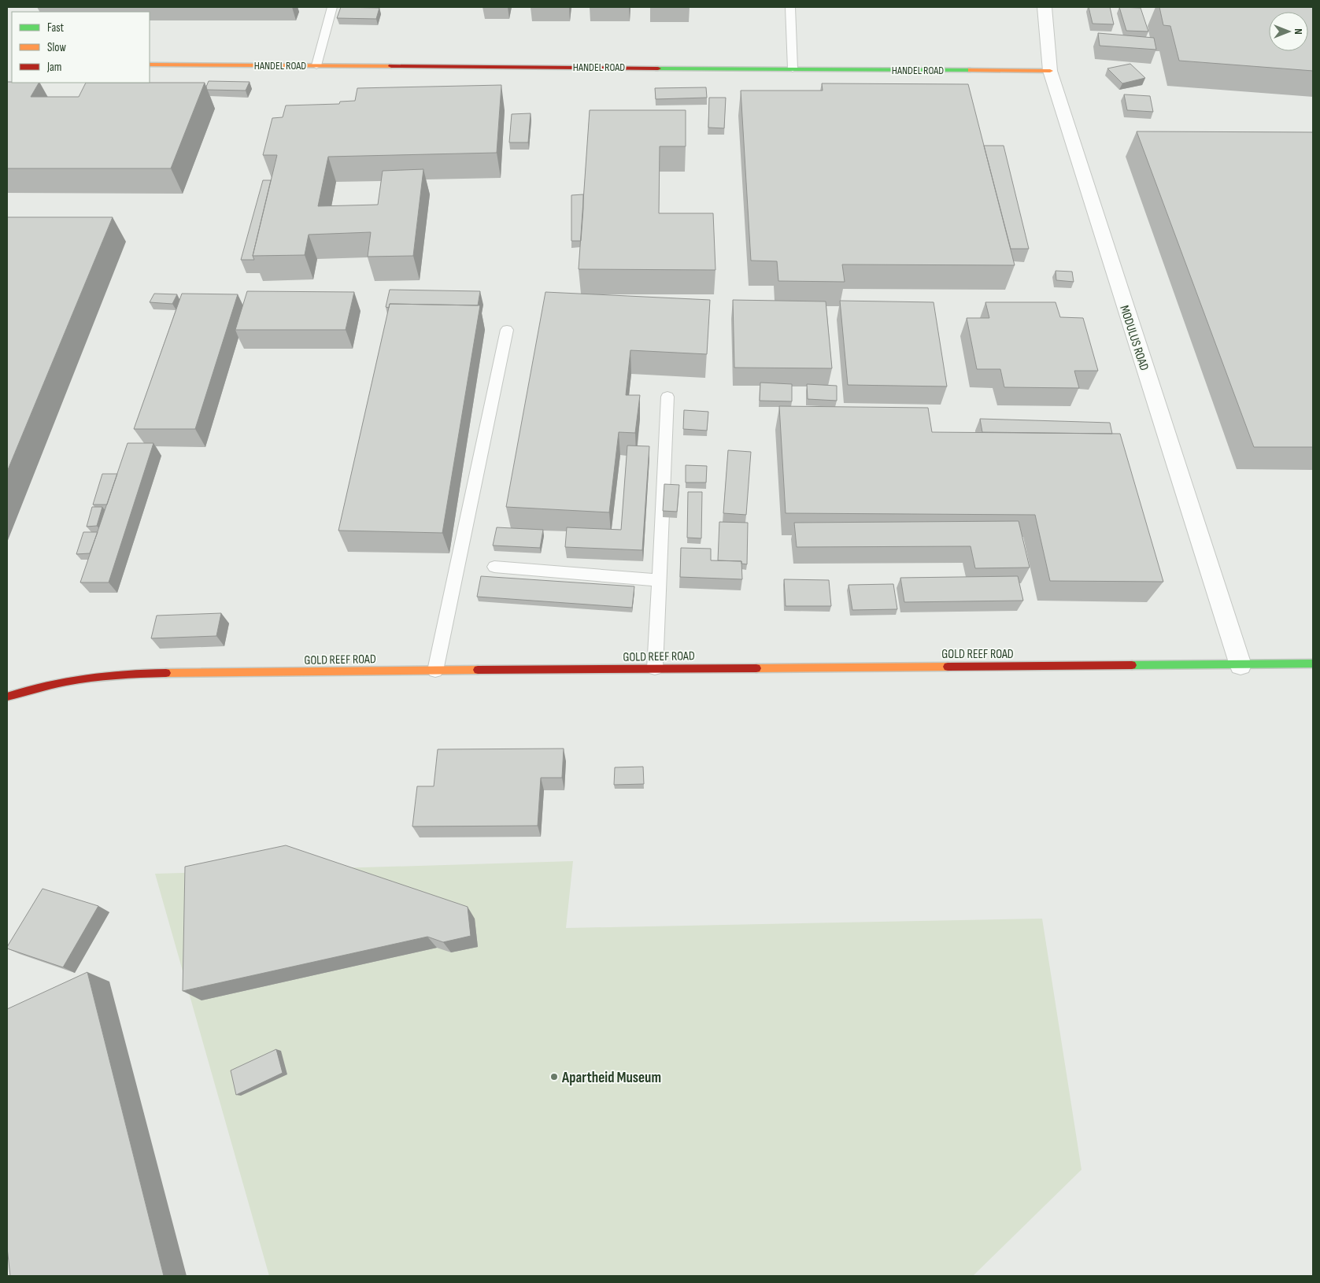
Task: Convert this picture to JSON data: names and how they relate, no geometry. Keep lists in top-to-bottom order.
{
  "streets": {
    "street": ["HANDEL ROAD", "MODULUS ROAD", "GOLD REEF ROAD"]
  },
  "crossings": [
    ["HANDEL ROAD", "MODULUS ROAD"],
    ["MODULUS ROAD", "GOLD REEF ROAD"]
  ],
  "places": ["Apartheid Museum"],
  "legend": ["Fast", "Slow", "Jam"],
  "north": "right"
}
